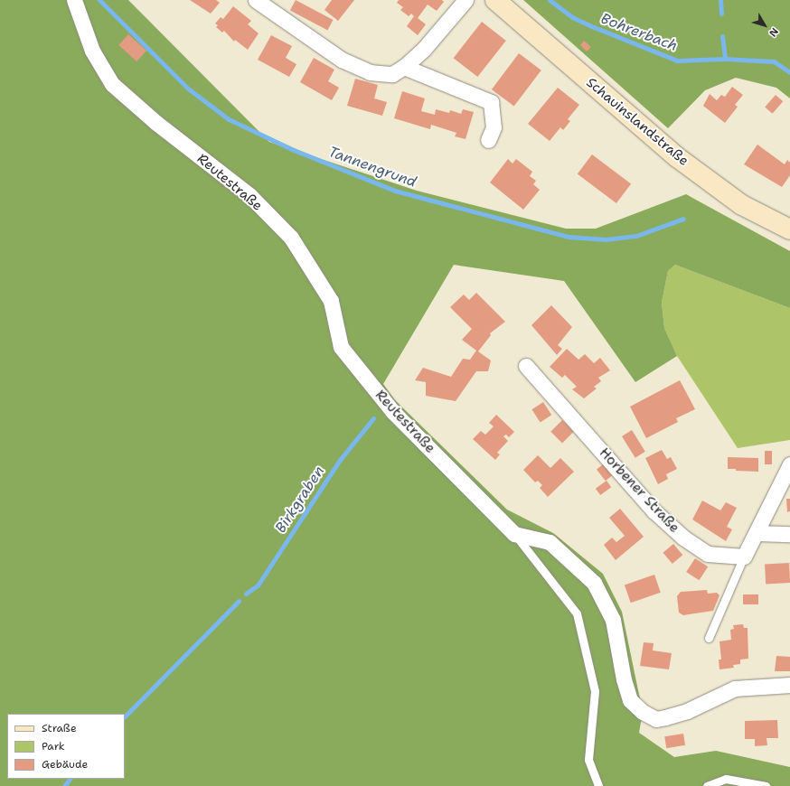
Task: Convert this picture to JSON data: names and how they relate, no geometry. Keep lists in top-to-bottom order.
{
  "streets": {
    "main road": ["Schauinslandstraße"],
    "street": ["Reutestraße", "Horbener Straße"]
  },
  "water": ["Bohrerbach", "Tannengrund", "Birkgraben"],
  "legend": ["Straße", "Park", "Gebäude"],
  "north": "bottom right"
}
